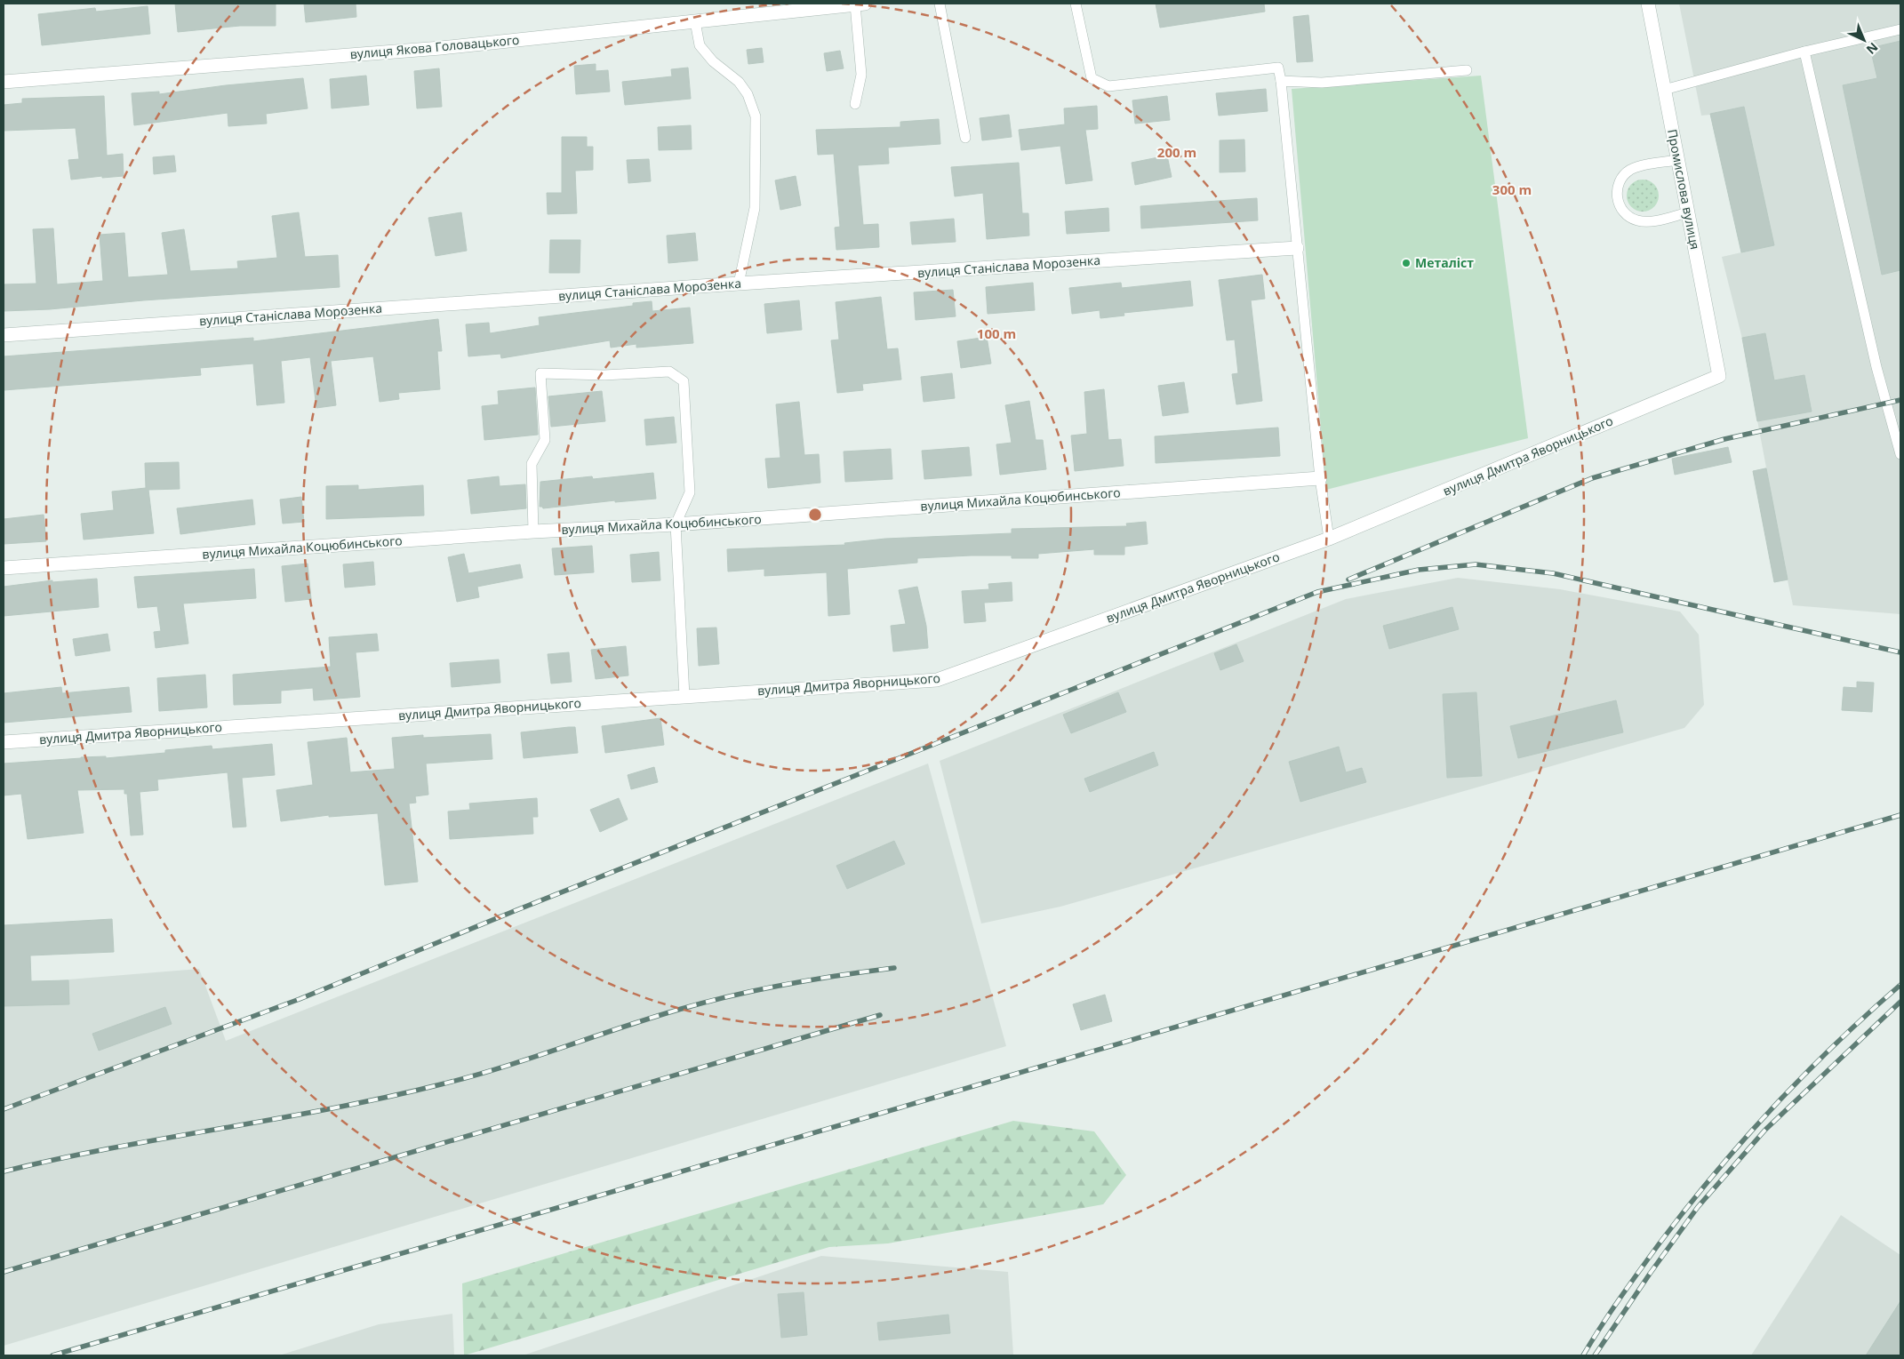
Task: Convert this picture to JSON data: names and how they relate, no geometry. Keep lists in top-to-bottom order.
{
  "streets": {
    "street": [
      "вулиця Якова Головацького",
      "Промислова вулиця",
      "вулиця Станіслава Морозенка",
      "вулиця Дмитра Яворницького",
      "вулиця Михайла Коцюбинського"
    ]
  },
  "crossings": [
    ["Промислова вулиця", "вулиця Дмитра Яворницького"]
  ],
  "places": ["Металіст"],
  "north": "bottom right",
  "rings": ["200 m", "300 m", "100 m"]
}
